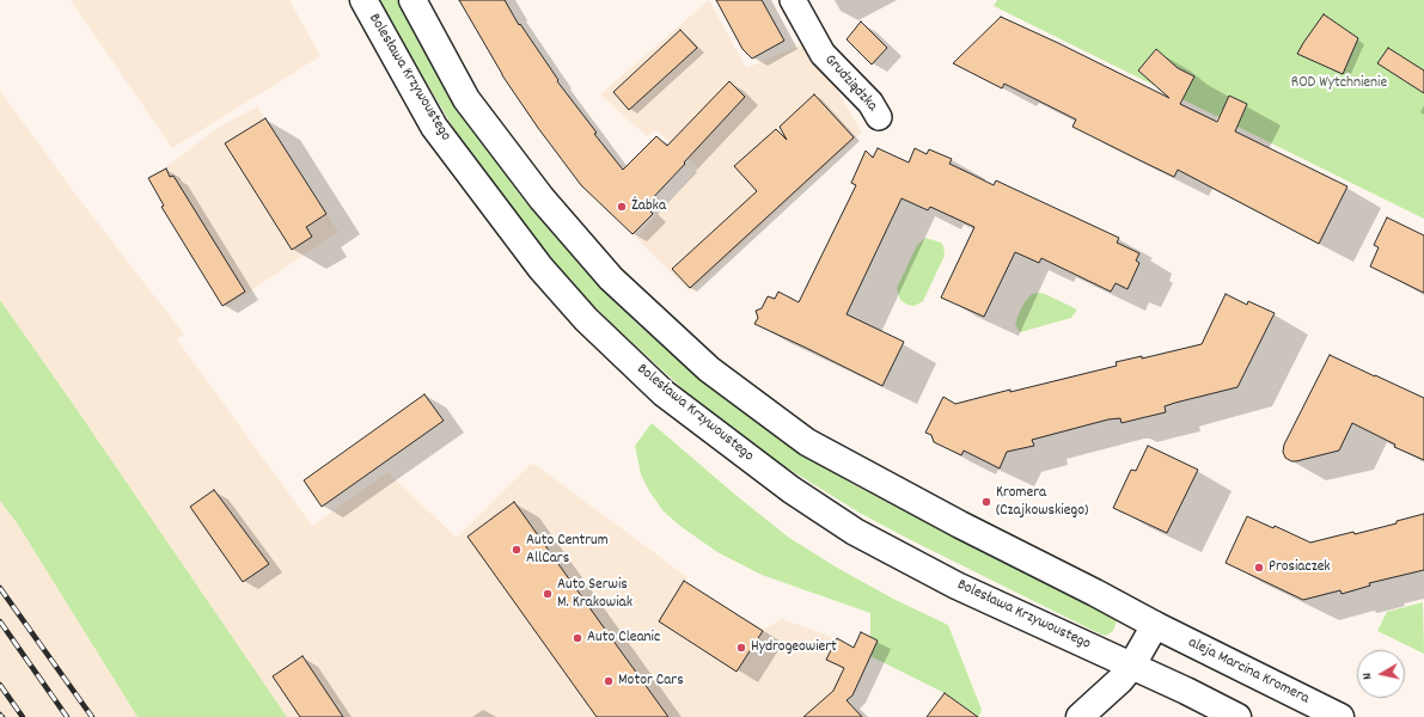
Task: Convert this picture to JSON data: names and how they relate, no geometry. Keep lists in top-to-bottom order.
{
  "streets": {
    "main road": ["Bolesława Krzywoustego", "aleja Marcina Kromera"],
    "street": ["Grudziądzka"]
  },
  "parks": ["ROD Wytchnienie"],
  "places": [
    "Żabka",
    "Kromera (Czajkowskiego)",
    "Auto Centrum AllCars",
    "Prosiaczek",
    "Auto Serwis M. Krakowiak",
    "Auto Cleanic",
    "Hydrogeowiert",
    "Motor Cars"
  ],
  "north": "left"
}
